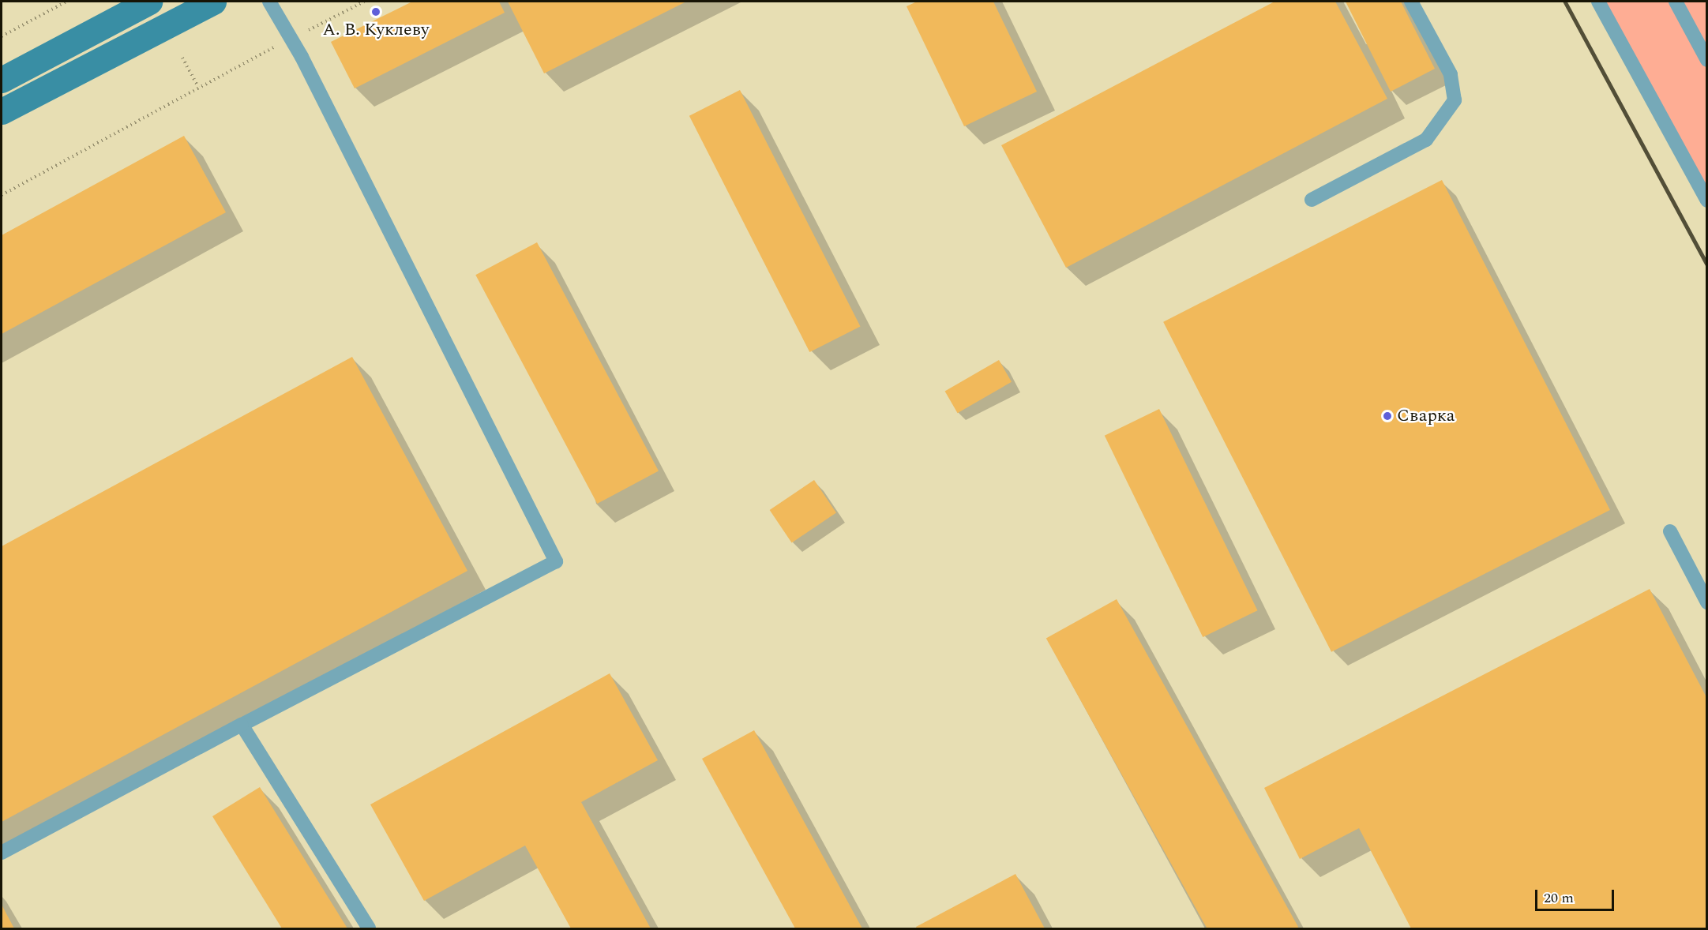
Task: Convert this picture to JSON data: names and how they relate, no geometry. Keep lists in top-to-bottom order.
{
  "places": ["А. В. Куклеву", "Сварка"],
  "scale_bar": "20 m"
}
